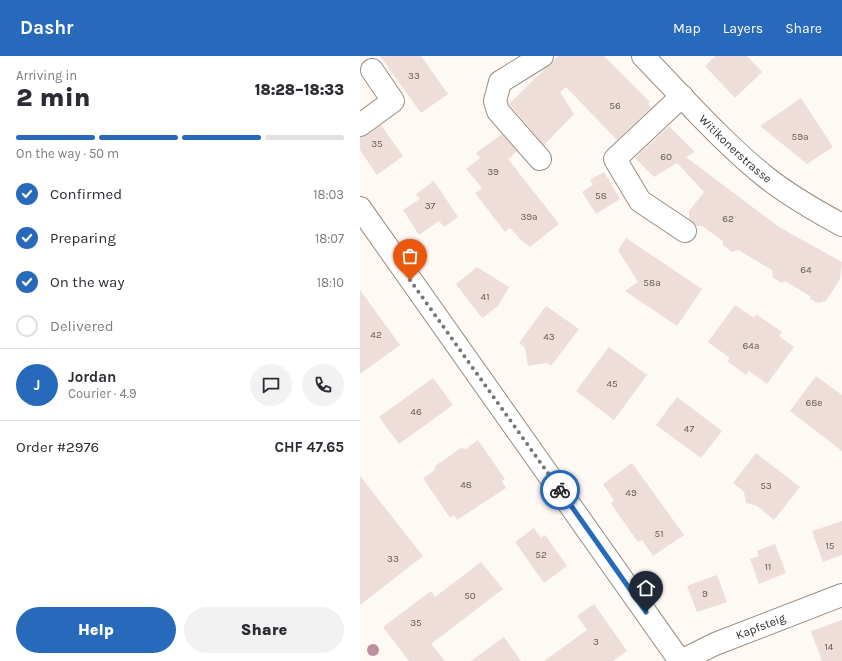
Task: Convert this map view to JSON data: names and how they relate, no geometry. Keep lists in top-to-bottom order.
{
  "streets": {
    "street": ["Witikonerstrasse", "Kapfsteig"]
  },
  "house_numbers": [
    "33",
    "56",
    "59a",
    "35",
    "60",
    "39",
    "58",
    "37",
    "39a",
    "62",
    "64",
    "58a",
    "41",
    "42",
    "43",
    "64a",
    "45",
    "68e",
    "46",
    "47",
    "48",
    "53",
    "49",
    "51",
    "15",
    "52",
    "33",
    "11",
    "9",
    "50",
    "35",
    "3",
    "14"
  ],
  "page": {
    "header": "Dashr",
    "nav": ["Map", "Layers", "Share"],
    "heading": ["2 min", "Arriving in", "18:28–18:33"],
    "panel": [
      "Jordan",
      "Courier · 4.9",
      "Order #2976",
      "CHF 47.65"
    ],
    "bar": "On the way · 50 m",
    "list": [
      ["Confirmed", "18:03"],
      ["Preparing", "18:07"],
      ["On the way", "18:10"],
      "Delivered"
    ],
    "round": "J",
    "buttons": ["Help", "Share"]
  }
}
